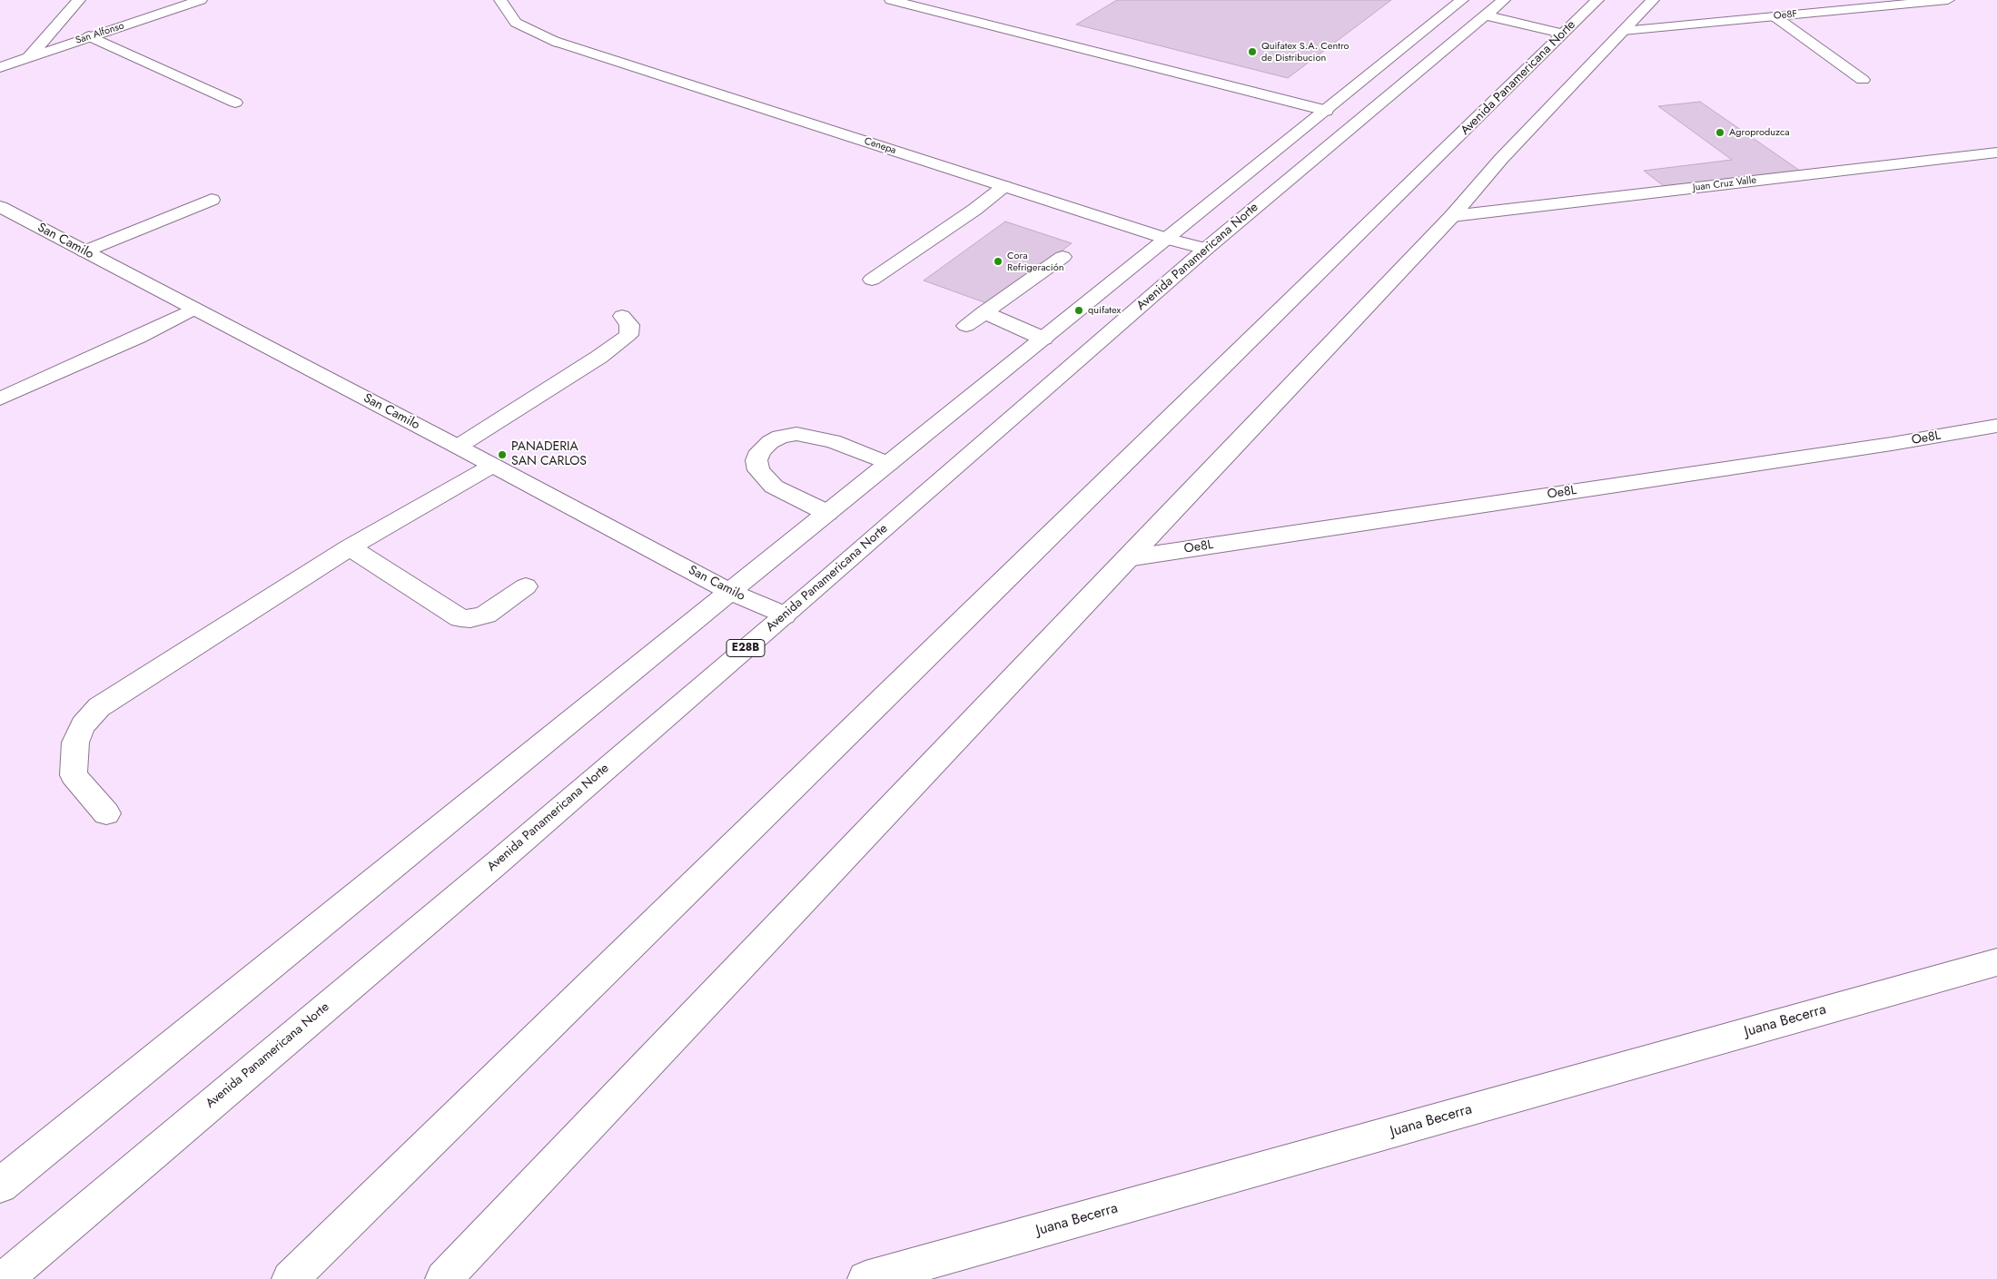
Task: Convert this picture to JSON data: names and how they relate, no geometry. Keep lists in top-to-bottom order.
{
  "streets": {
    "main road": [
      "Oe8F",
      "San Alfonso",
      "Avenida Panamericana Norte",
      "Cenepa",
      "Juan Cruz Valle",
      "San Camilo",
      "Oe8L",
      "E28B",
      "Juana Becerra"
    ]
  },
  "crossings": [
    ["Avenida Panamericana Norte", "Cenepa"],
    ["Avenida Panamericana Norte", "San Camilo"]
  ],
  "places": [
    "Quifatex S.A. Centro de Distribucion",
    "Agroproduzca",
    "Cora Refrigeración",
    "quifatex",
    "PANADERIA SAN CARLOS"
  ]
}
